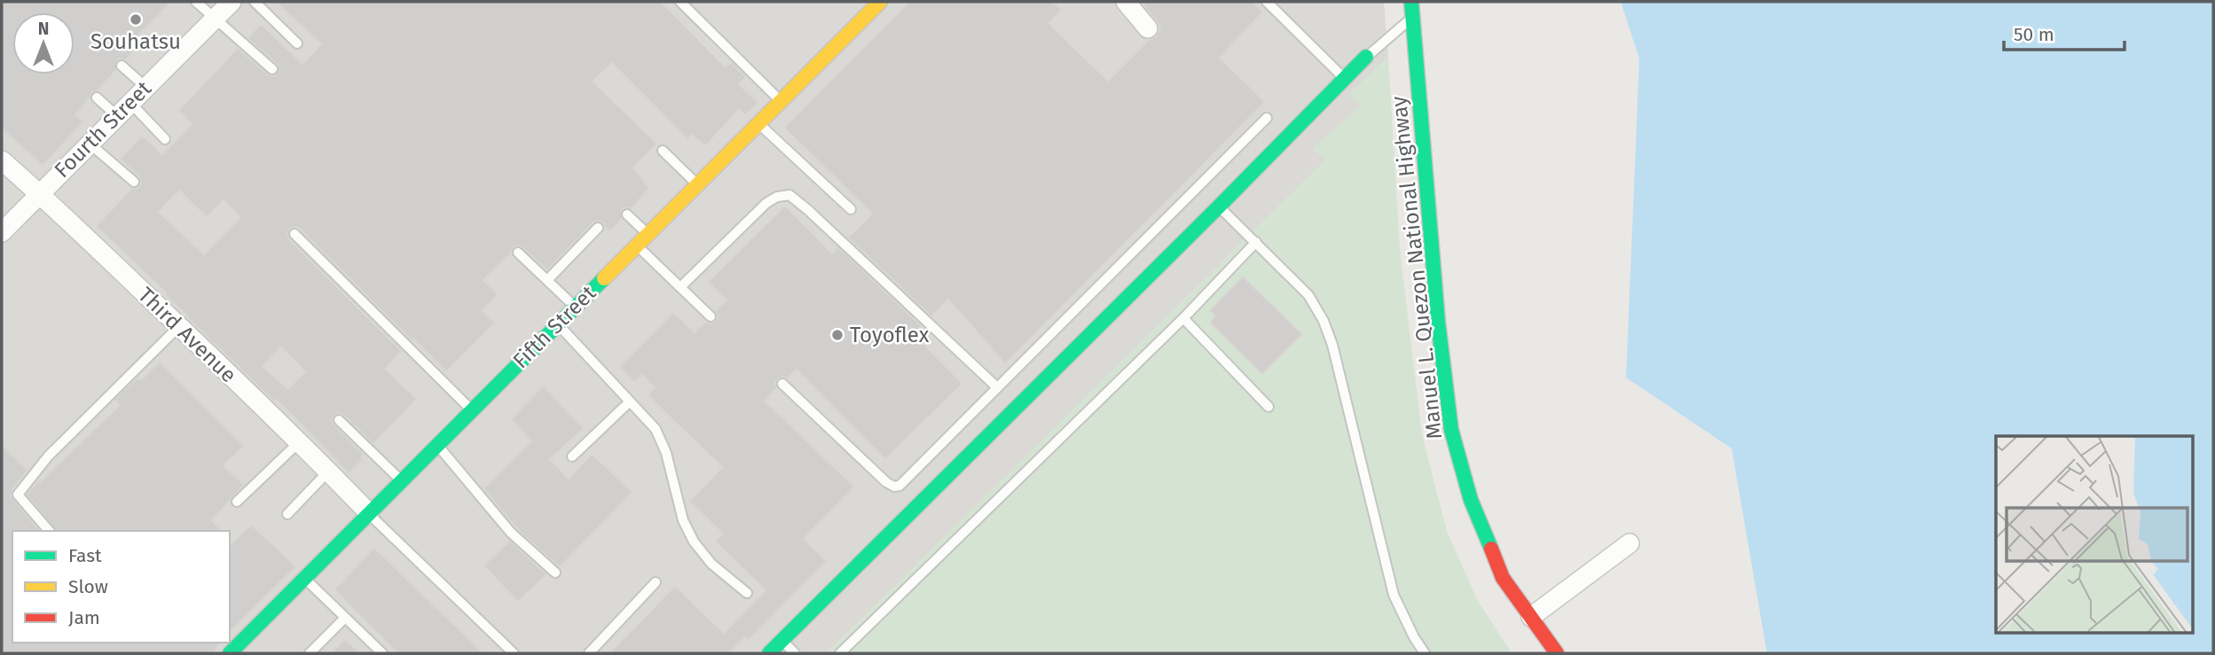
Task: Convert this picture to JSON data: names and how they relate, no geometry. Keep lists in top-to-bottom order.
{
  "streets": {
    "street": [
      "Fourth Street",
      "Manuel L. Quezon National Highway",
      "Fifth Street",
      "Third Avenue"
    ]
  },
  "crossings": [
    ["Fourth Street", "Third Avenue"],
    ["Fifth Street", "Third Avenue"]
  ],
  "places": ["Souhatsu", "Toyoflex"],
  "legend": ["Fast", "Slow", "Jam"],
  "scale_bar": "50 m",
  "north": "top"
}
